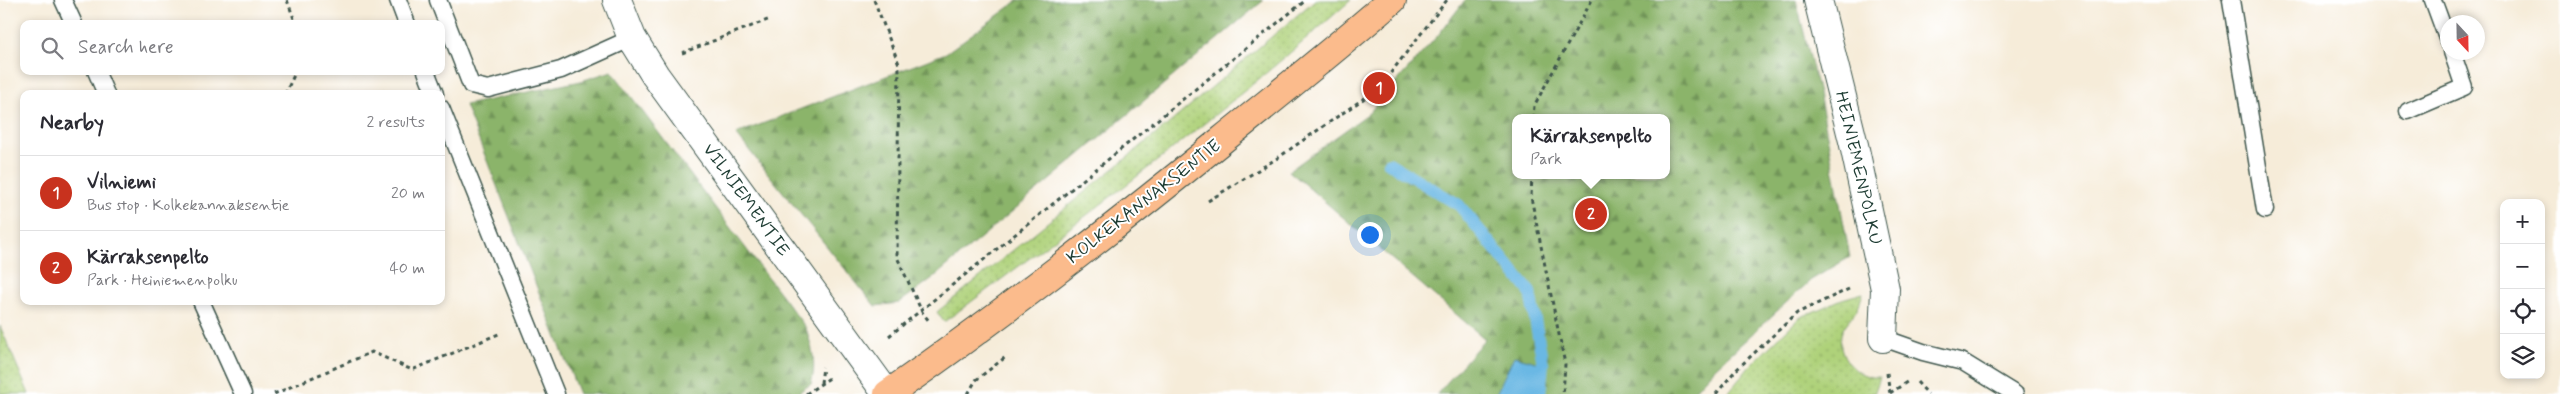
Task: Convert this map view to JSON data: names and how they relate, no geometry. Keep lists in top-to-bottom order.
{
  "streets": {
    "main road": ["KOLKEKANNAKSENTIE"],
    "street": ["HEINIEMENPOLKU", "VILNIEMENTIE"]
  },
  "crossings": [
    ["VILNIEMENTIE", "KOLKEKANNAKSENTIE"]
  ],
  "north": "bottom",
  "page": {
    "search": "Search here",
    "pins": ["1", "2"],
    "heading": ["Nearby", "2 results"],
    "popup": ["Kärraksenpelto", "Park"],
    "list": [
      {
        "mark": "1",
        "name": "Vilniemi",
        "note": "Bus stop · Kolkekannaksentie",
        "value": "20 m"
      },
      {
        "mark": "2",
        "name": "Kärraksenpelto",
        "note": "Park · Heiniemenpolku",
        "value": "40 m"
      }
    ],
    "map_buttons": ["+", "−"]
  }
}
